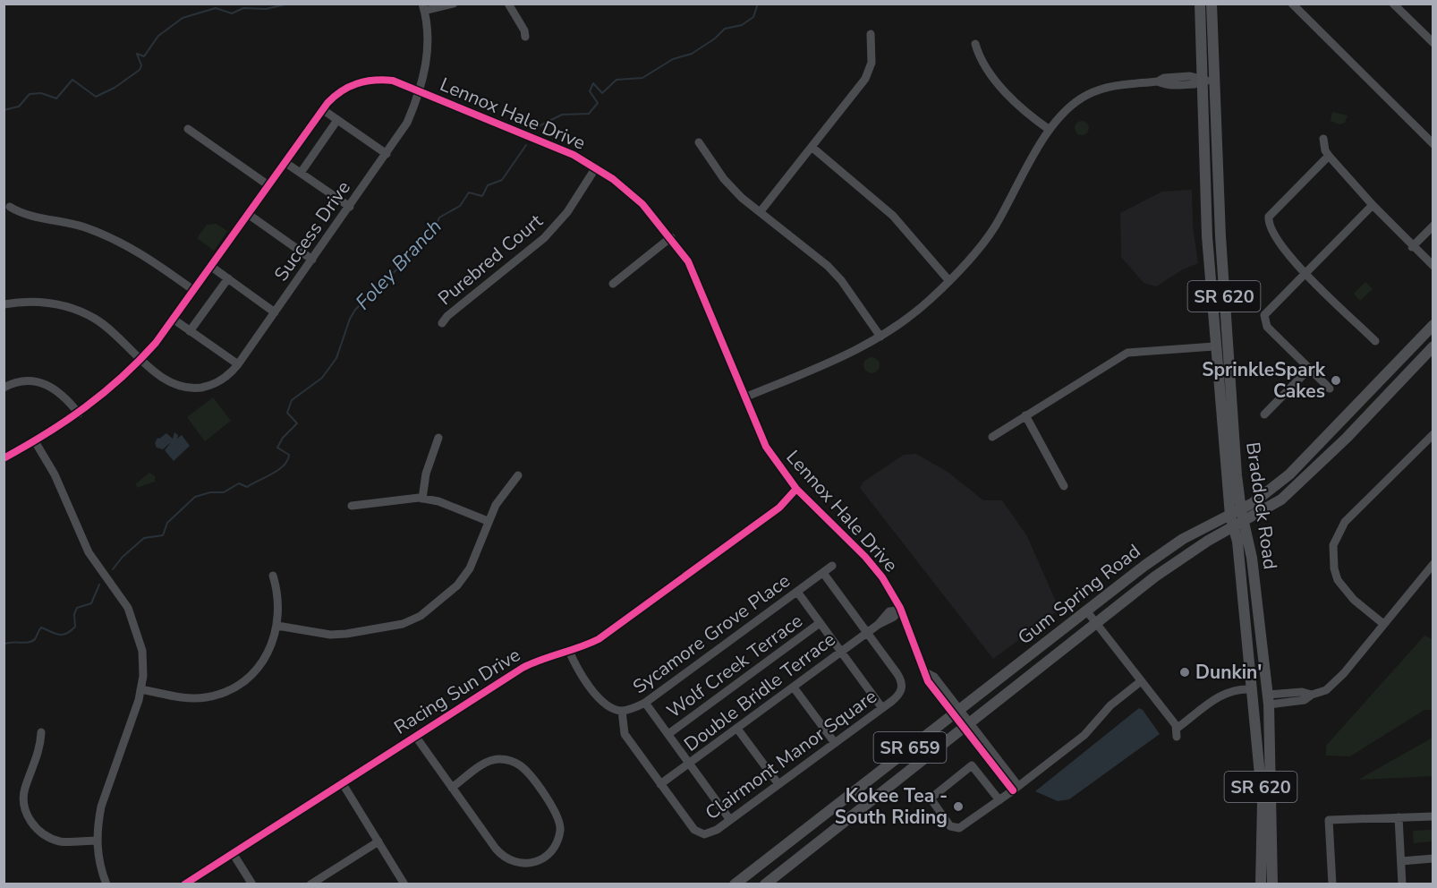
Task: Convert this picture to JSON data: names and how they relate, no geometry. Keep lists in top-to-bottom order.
{
  "streets": {
    "main road": [
      "SR 620",
      "Braddock Road",
      "Gum Spring Road",
      "SR 659"
    ],
    "street": [
      "Lennox Hale Drive",
      "Success Drive",
      "Purebred Court",
      "Sycamore Grove Place",
      "Wolf Creek Terrace",
      "Racing Sun Drive",
      "Double Bridle Terrace",
      "Clairmont Manor Square"
    ]
  },
  "crossings": [
    ["Lennox Hale Drive", "Success Drive"],
    ["Lennox Hale Drive", "Purebred Court"],
    ["Lennox Hale Drive", "Gum Spring Road"],
    ["Lennox Hale Drive", "Racing Sun Drive"],
    ["Lennox Hale Drive", "Double Bridle Terrace"],
    ["Braddock Road", "Gum Spring Road"],
    ["Sycamore Grove Place", "Racing Sun Drive"],
    ["Sycamore Grove Place", "Clairmont Manor Square"],
    ["Double Bridle Terrace", "Clairmont Manor Square"]
  ],
  "water": ["Foley Branch"],
  "places": ["SprinkleSpark Cakes", "Dunkin'", "Kokee Tea - South Riding"]
}
